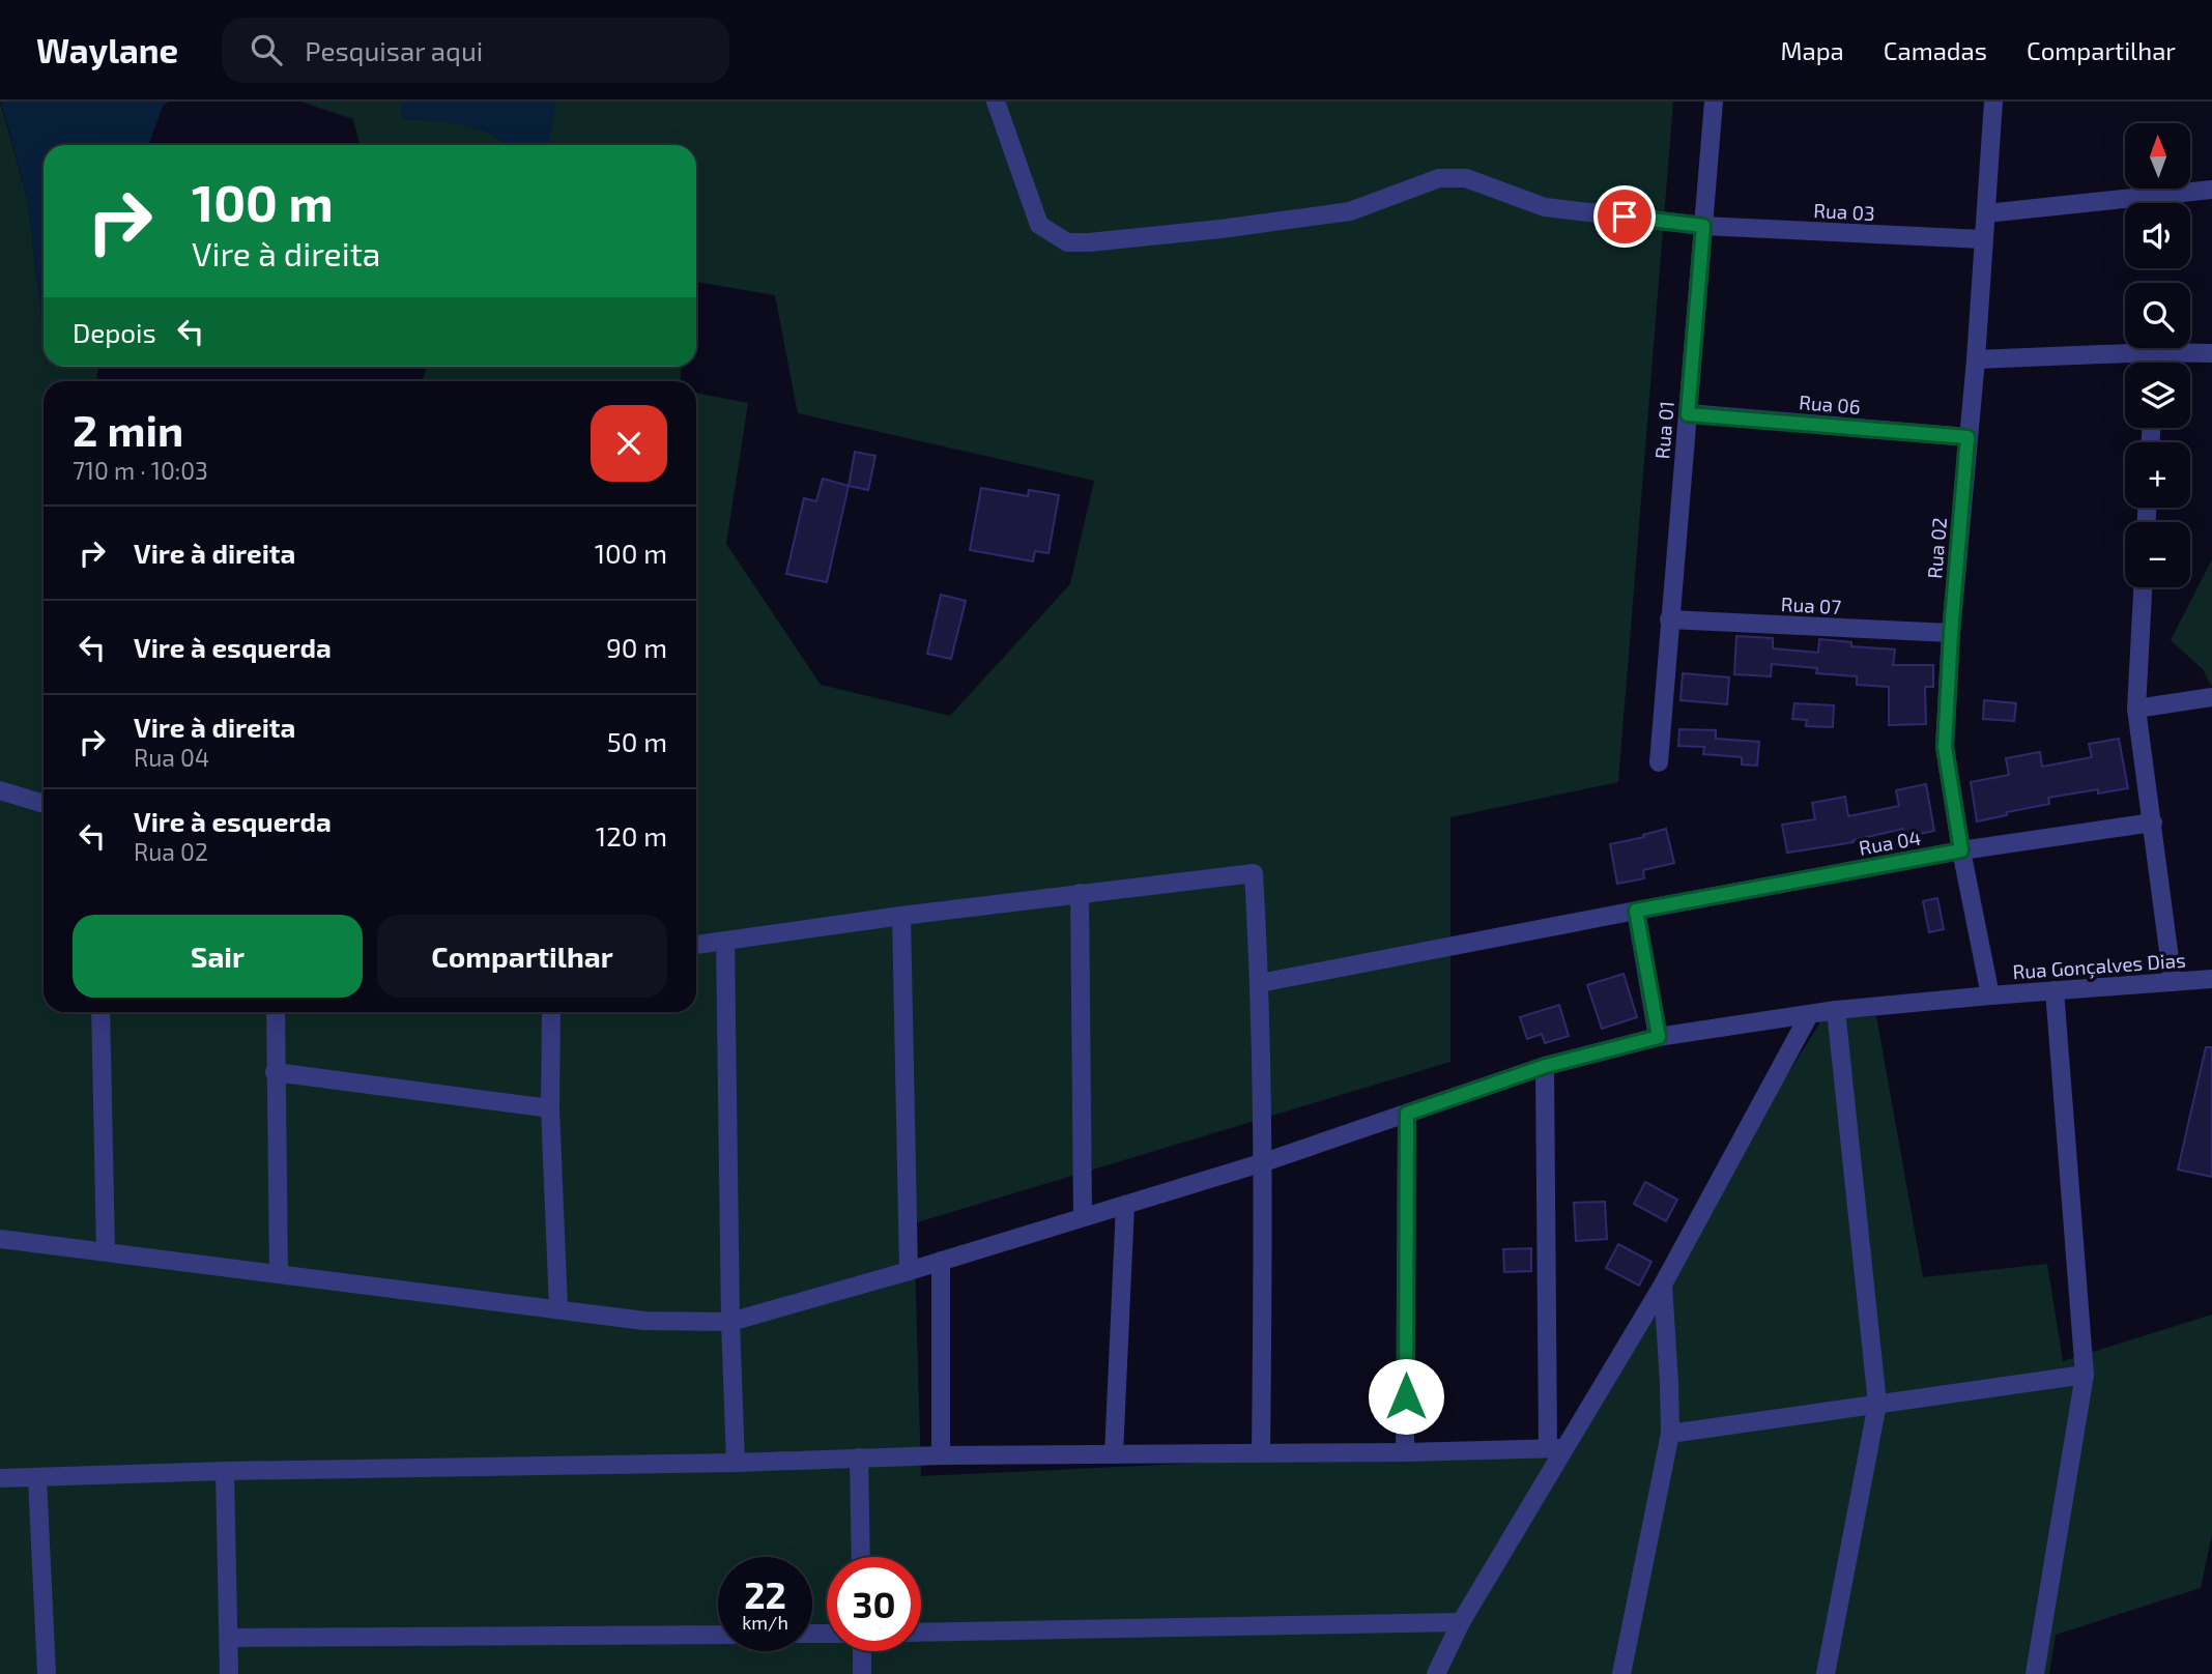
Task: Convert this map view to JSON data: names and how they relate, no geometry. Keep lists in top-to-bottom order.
{
  "streets": {
    "street": [
      "Rua 03",
      "Rua 06",
      "Rua 01",
      "Rua 02",
      "Rua 07",
      "Rua 04",
      "Rua Gonçalves Dias"
    ]
  },
  "crossings": [
    ["Rua 03", "Rua 01"],
    ["Rua 03", "Rua 02"],
    ["Rua 06", "Rua 01"],
    ["Rua 06", "Rua 02"],
    ["Rua 01", "Rua 07"],
    ["Rua 02", "Rua 07"],
    ["Rua 02", "Rua 04"],
    ["Rua 02", "Rua Gonçalves Dias"]
  ],
  "north": "top",
  "page": {
    "header": "Waylane",
    "search": "Pesquisar aqui",
    "nav": ["Mapa", "Camadas", "Compartilhar"],
    "map_buttons": ["+", "−"],
    "turn": ["100 m", "Vire à direita"],
    "then": "Depois",
    "heading": ["2 min", "710 m · 10:03"],
    "list": [
      {
        "name": "Vire à direita",
        "value": "100 m"
      },
      {
        "name": "Vire à esquerda",
        "value": "90 m"
      },
      {
        "name": "Vire à direita",
        "note": "Rua 04",
        "value": "50 m"
      },
      {
        "name": "Vire à esquerda",
        "note": "Rua 02",
        "value": "120 m"
      }
    ],
    "buttons": ["Sair", "Compartilhar"],
    "speed": "22 km/h",
    "limit": "30"
  }
}
